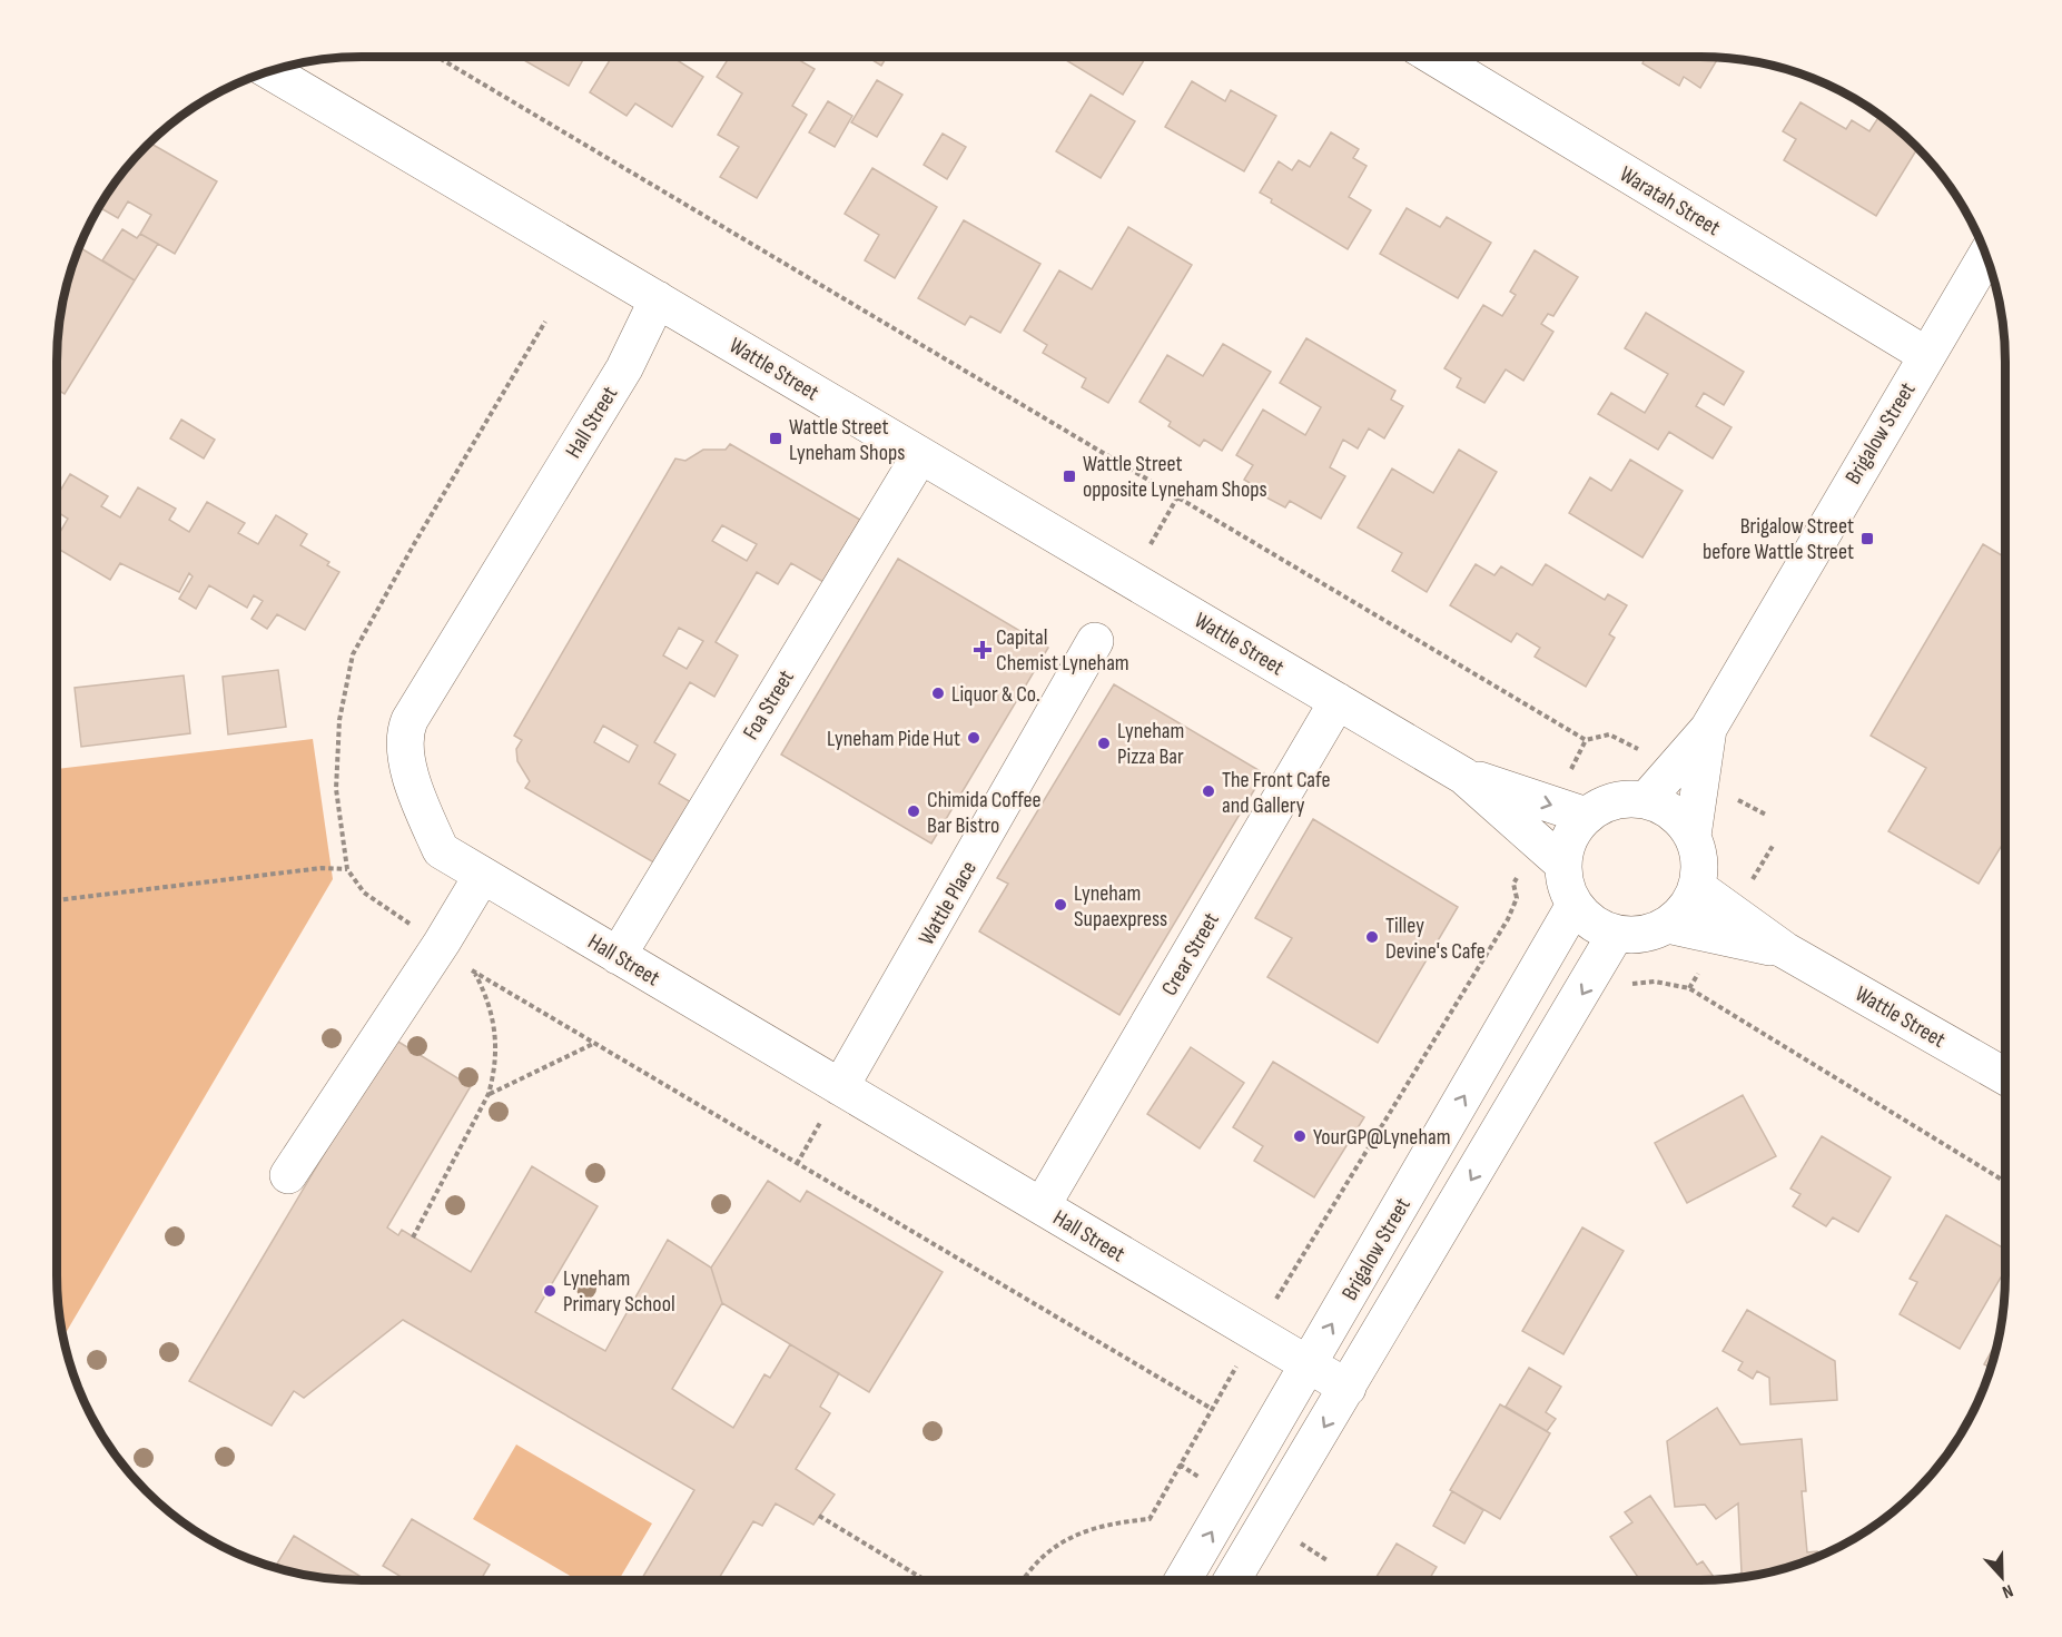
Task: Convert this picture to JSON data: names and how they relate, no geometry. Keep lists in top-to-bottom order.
{
  "streets": {
    "street": [
      "Waratah Street",
      "Wattle Street",
      "Hall Street",
      "Brigalow Street",
      "Foa Street",
      "Wattle Place",
      "Crear Street"
    ]
  },
  "crossings": [
    ["Waratah Street", "Brigalow Street"],
    ["Wattle Street", "Hall Street"],
    ["Wattle Street", "Brigalow Street"],
    ["Wattle Street", "Foa Street"],
    ["Wattle Street", "Crear Street"],
    ["Hall Street", "Brigalow Street"],
    ["Hall Street", "Foa Street"],
    ["Hall Street", "Wattle Place"],
    ["Hall Street", "Crear Street"]
  ],
  "places": {
    "transit": ["Wattle Street Lyneham Shops", "Wattle Street opposite Lyneham Shops", "Brigalow Street before Wattle Street"],
    "health": ["Capital Chemist Lyneham"],
    "other": [
      "Liquor & Co.",
      "Lyneham Pide Hut",
      "Lyneham Pizza Bar",
      "The Front Cafe and Gallery",
      "Chimida Coffee Bar Bistro",
      "Lyneham Supaexpress",
      "Tilley Devine's Cafe",
      "YourGP@Lyneham",
      "Lyneham Primary School"
    ]
  },
  "north": "bottom"
}
